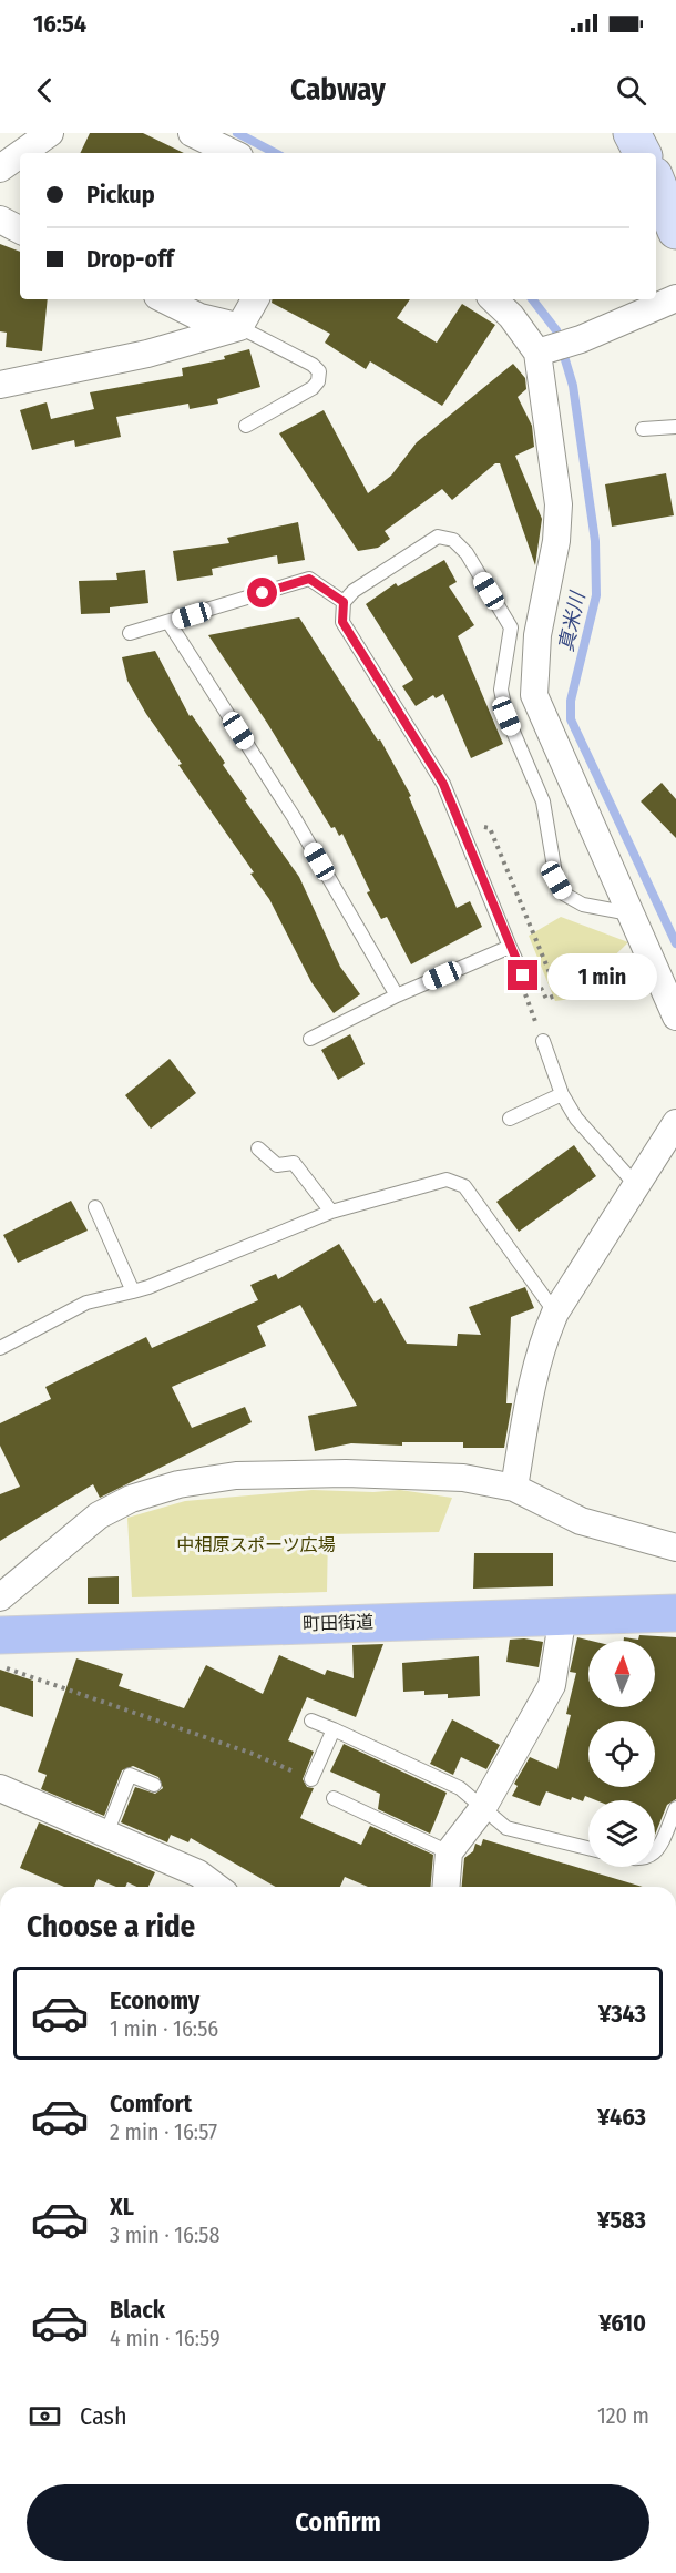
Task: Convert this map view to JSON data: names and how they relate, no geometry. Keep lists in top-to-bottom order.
{
  "streets": {
    "main road": ["町田街道"]
  },
  "water": ["真米川"],
  "parks": ["中相原スポーツ広場"],
  "north": "top",
  "page": {
    "status": "16:54",
    "header": "Cabway",
    "banner": ["Pickup", "Drop-off"],
    "bubble": "1 min",
    "heading": "Choose a ride",
    "list": [
      {
        "name": "Economy",
        "note": "1 min · 16:56",
        "value": "¥343"
      },
      {
        "name": "Comfort",
        "note": "2 min · 16:57",
        "value": "¥463"
      },
      {
        "name": "XL",
        "note": "3 min · 16:58",
        "value": "¥583"
      },
      {
        "name": "Black",
        "note": "4 min · 16:59",
        "value": "¥610"
      }
    ],
    "pay": ["Cash", "120 m"],
    "buttons": "Confirm"
  }
}
